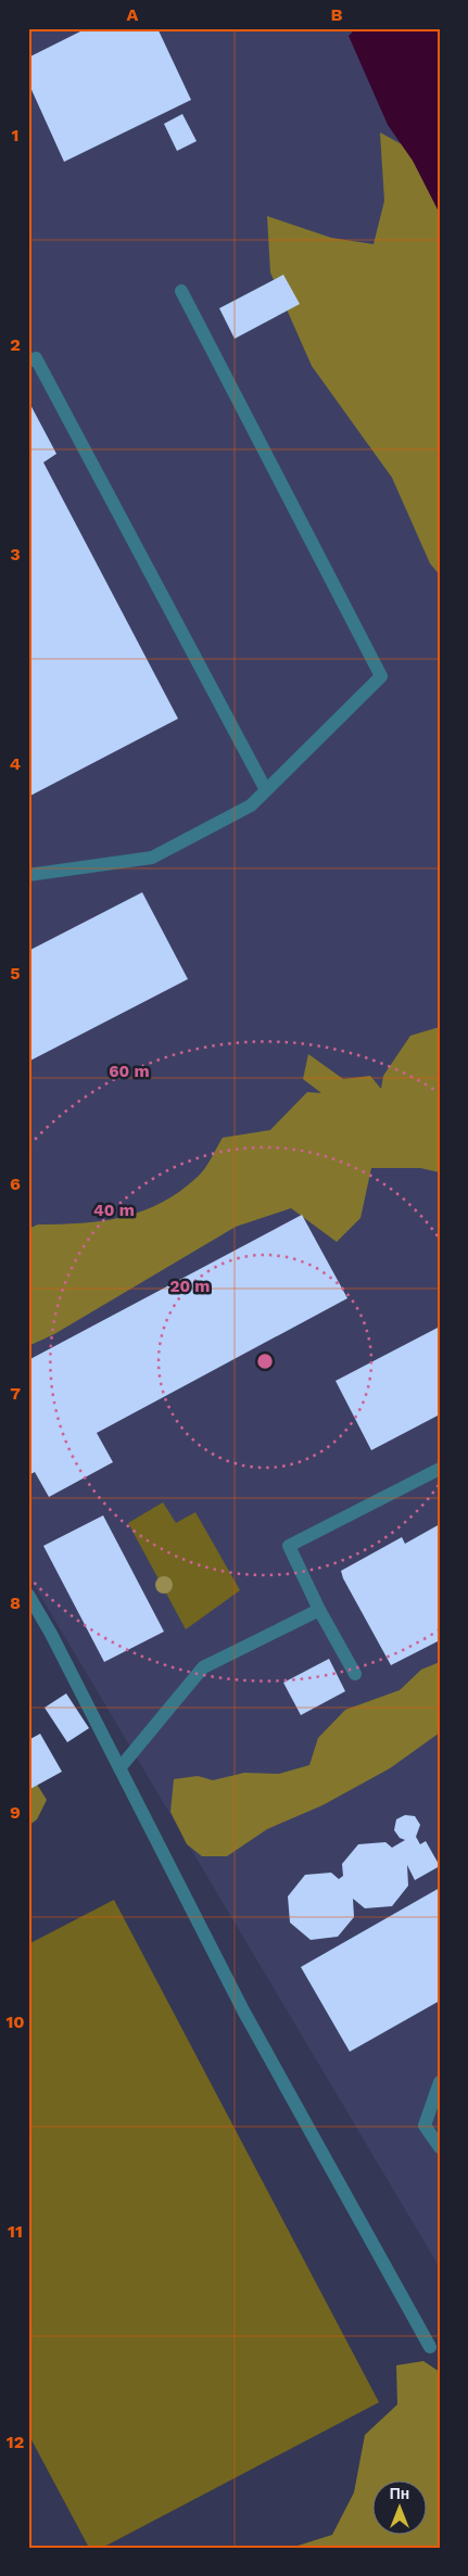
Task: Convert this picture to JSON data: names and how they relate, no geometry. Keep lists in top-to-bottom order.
{
  "north": "top",
  "grid": {
    "columns": ["A", "B"],
    "rows": [
      "1",
      "2",
      "3",
      "4",
      "5",
      "6",
      "7",
      "8",
      "9",
      "10",
      "11",
      "12"
    ]
  },
  "rings": ["60 m", "40 m", "20 m"]
}
